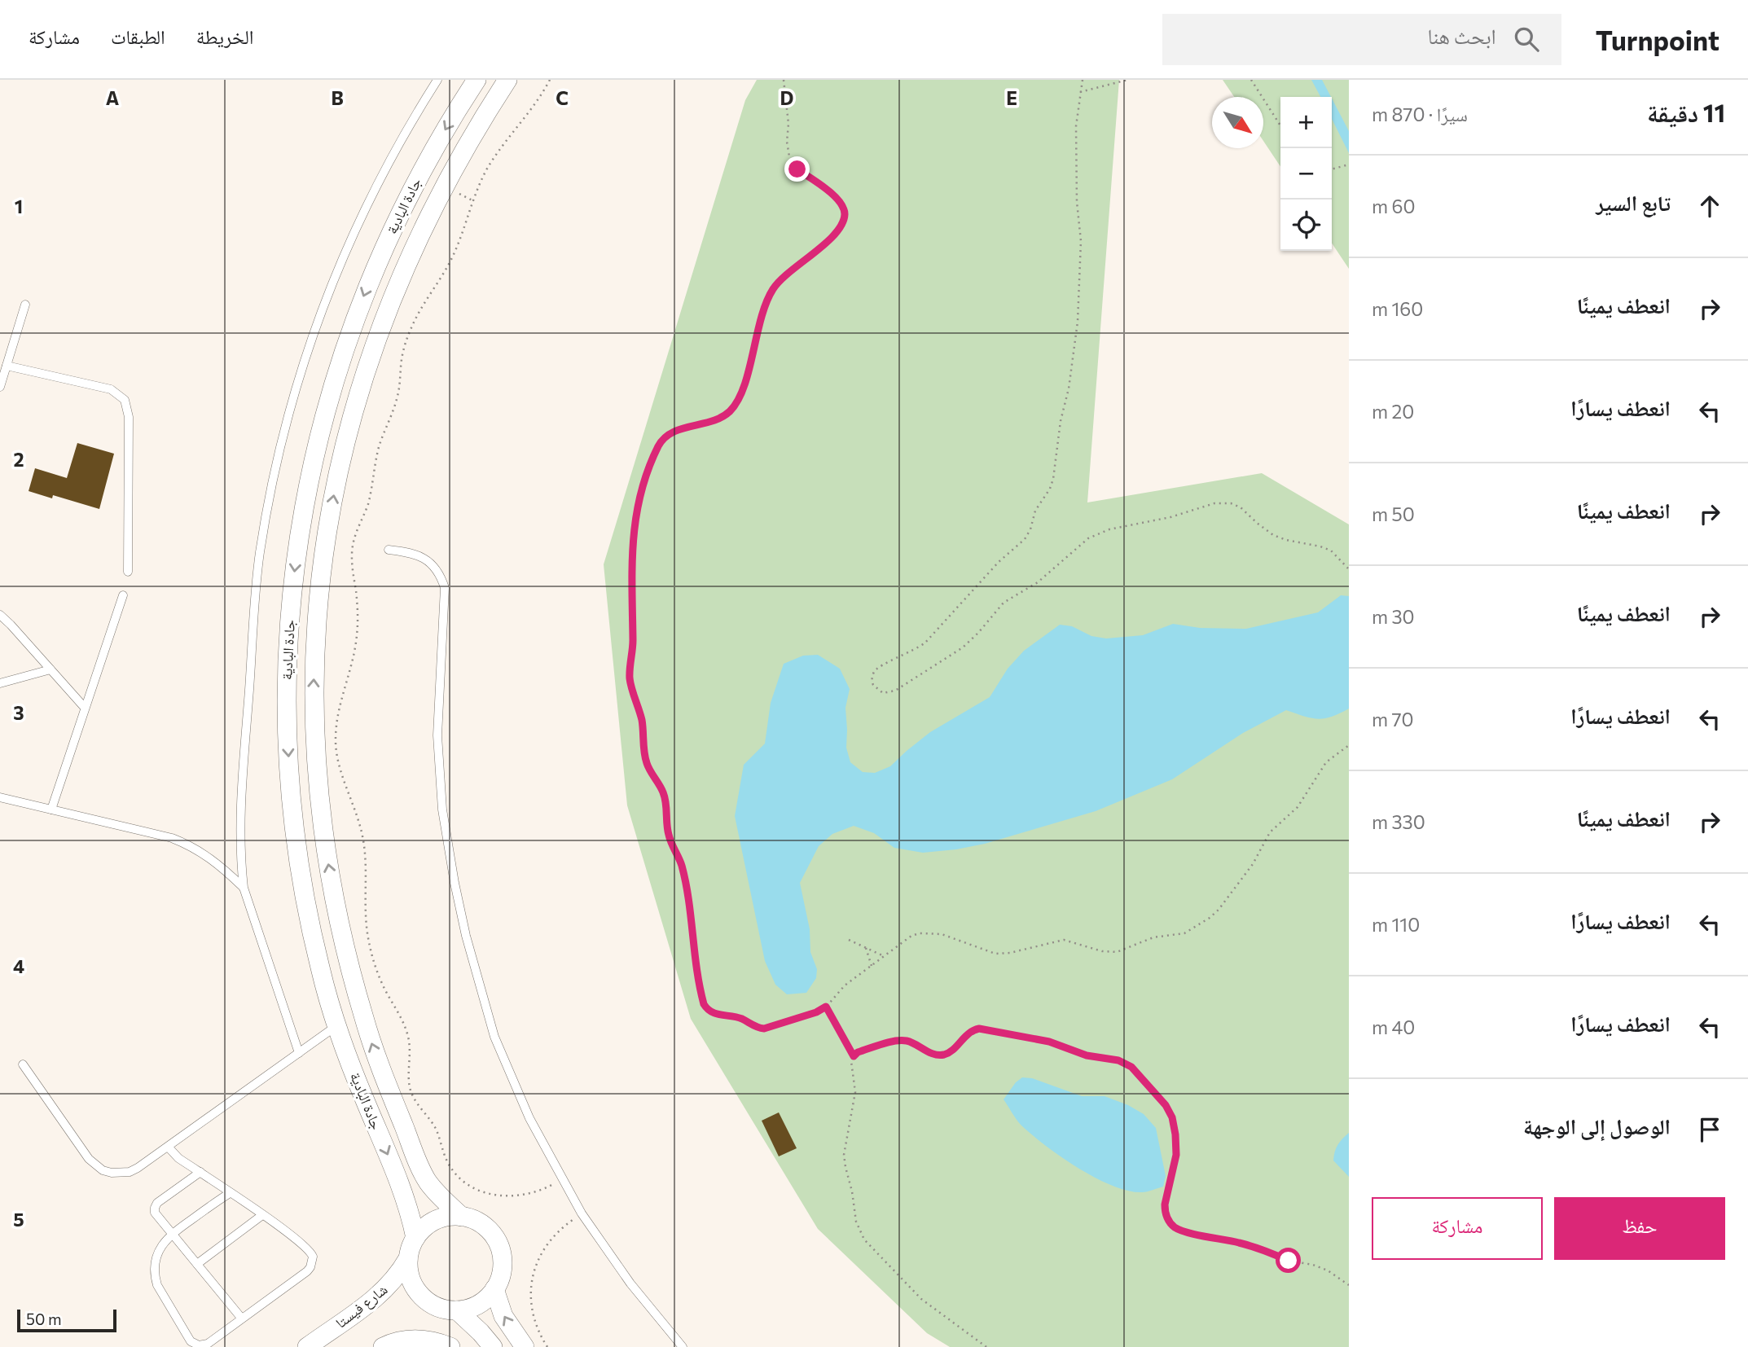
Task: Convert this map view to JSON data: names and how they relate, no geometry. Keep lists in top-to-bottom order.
{
  "streets": {
    "street": ["جادة البادية", "شارع فيستا"]
  },
  "crossings": [
    ["جادة البادية", "شارع فيستا"]
  ],
  "scale_bar": "50 m",
  "north": "bottom right",
  "page": {
    "header": "Turnpoint",
    "search": "ابحث هنا",
    "nav": ["الخريطة", "الطبقات", "مشاركة"],
    "heading": ["11 دقيقة", "سيرًا · 870 m"],
    "map_buttons": ["+", "−"],
    "list": [
      ["تابع السير", "60 m"],
      ["انعطف يمينًا", "160 m"],
      ["انعطف يسارًا", "20 m"],
      ["انعطف يمينًا", "50 m"],
      ["انعطف يمينًا", "30 m"],
      ["انعطف يسارًا", "70 m"],
      ["انعطف يمينًا", "330 m"],
      ["انعطف يسارًا", "110 m"],
      ["انعطف يسارًا", "40 m"],
      "الوصول إلى الوجهة"
    ],
    "buttons": ["حفظ", "مشاركة"],
    "scale": "50 m"
  },
  "grid": {
    "columns": [
      "A",
      "B",
      "C",
      "D",
      "E"
    ],
    "rows": [
      "1",
      "2",
      "3",
      "4",
      "5"
    ]
  }
}
